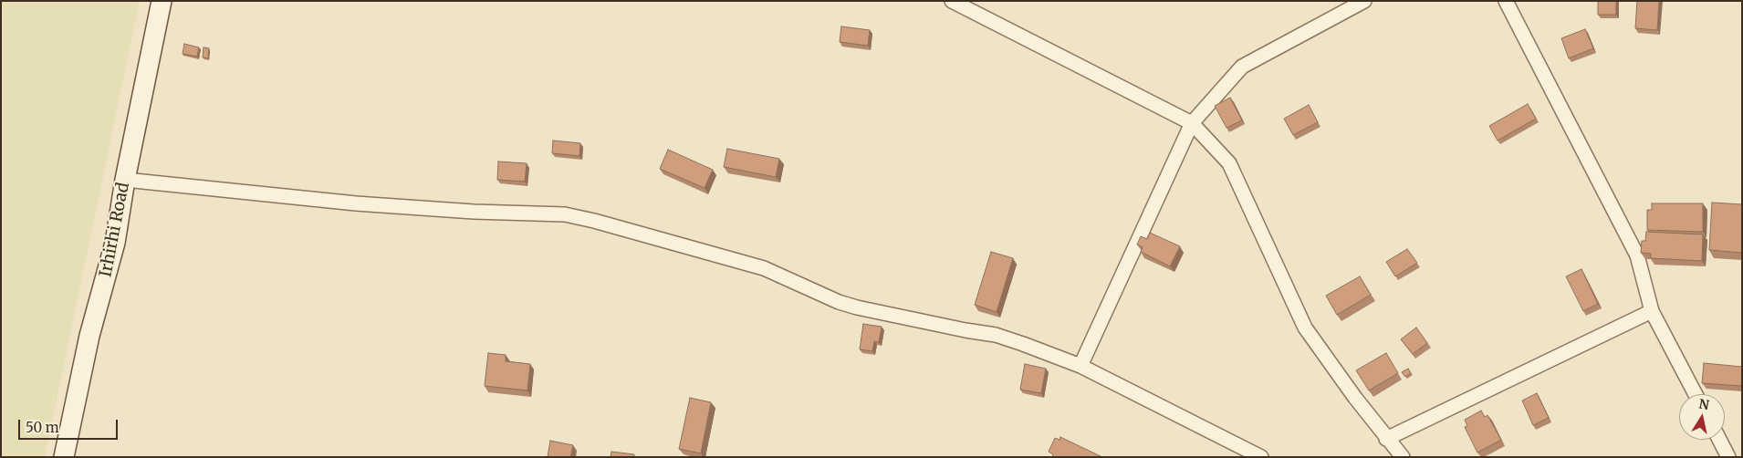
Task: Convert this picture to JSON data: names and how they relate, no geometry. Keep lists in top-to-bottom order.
{
  "streets": {
    "street": ["Irhirhi Road"]
  },
  "scale_bar": "50 m",
  "north": "top"
}
